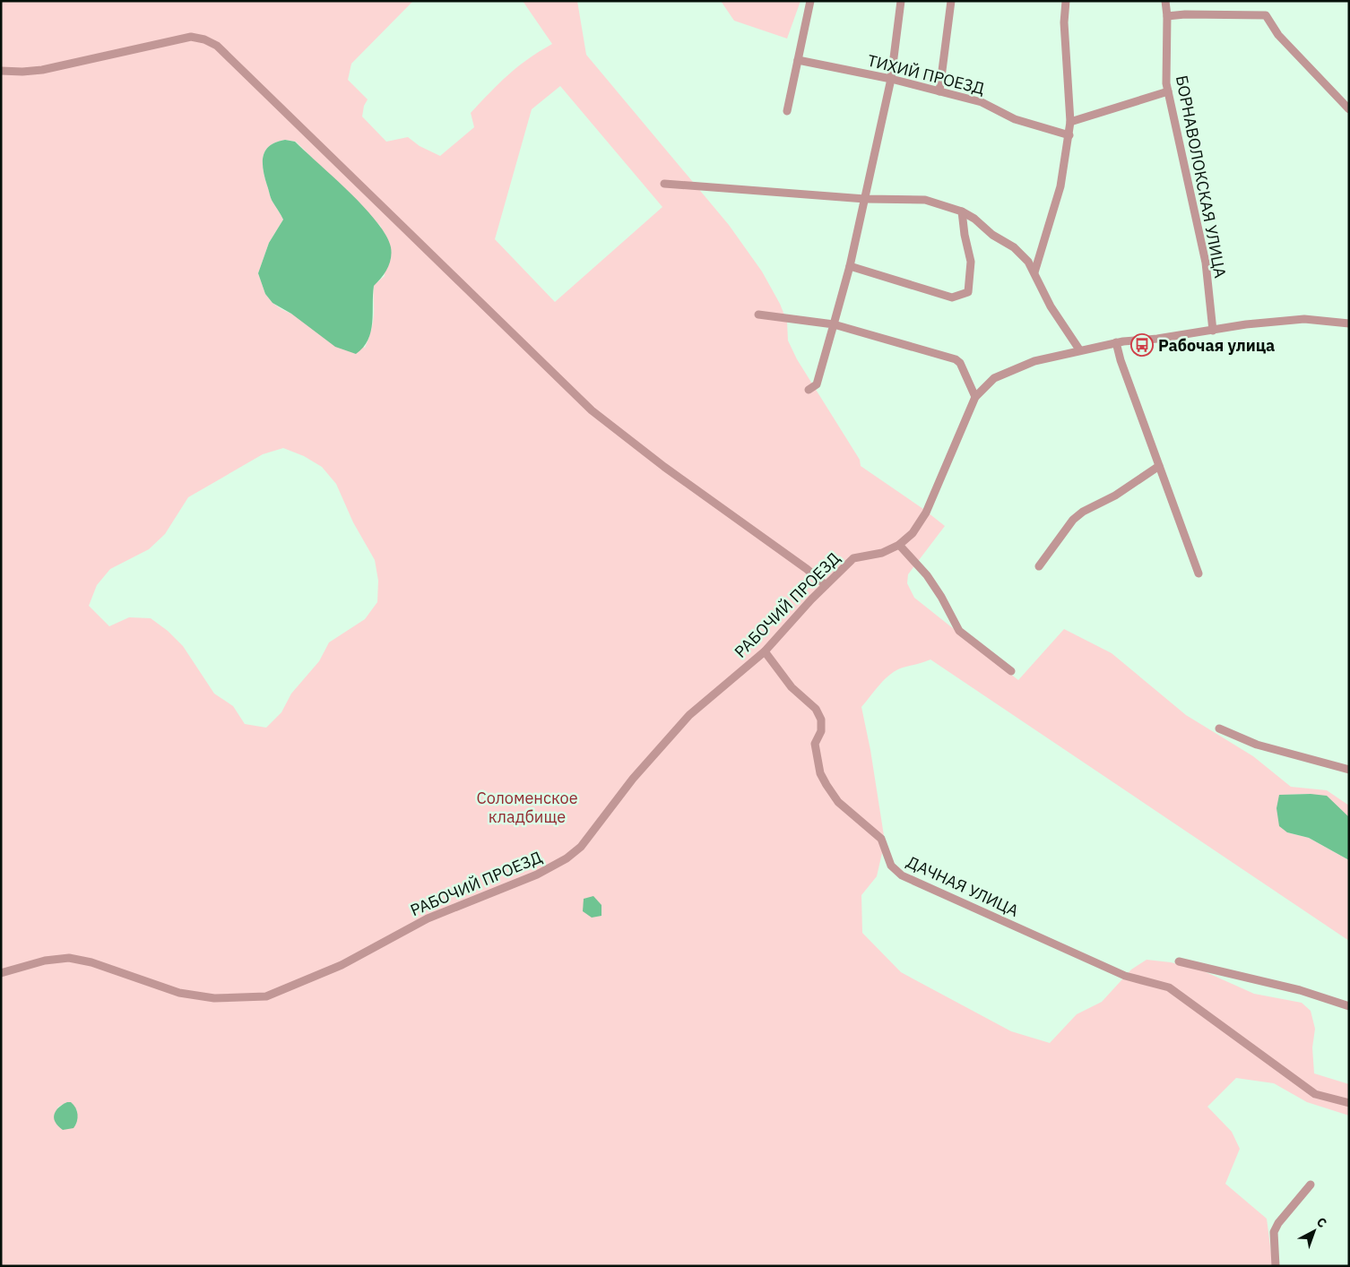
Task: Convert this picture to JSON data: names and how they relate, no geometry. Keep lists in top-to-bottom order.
{
  "streets": {
    "street": [
      "ТИХИЙ ПРОЕЗД",
      "БОРНАВОЛОКСКАЯ УЛИЦА",
      "РАБОЧИЙ ПРОЕЗД",
      "ДАЧНАЯ УЛИЦА"
    ]
  },
  "crossings": [
    ["РАБОЧИЙ ПРОЕЗД", "ДАЧНАЯ УЛИЦА"]
  ],
  "parks": ["Соломенское кладбище"],
  "places": {
    "bus stop": ["Рабочая улица"]
  },
  "north": "top right"
}
